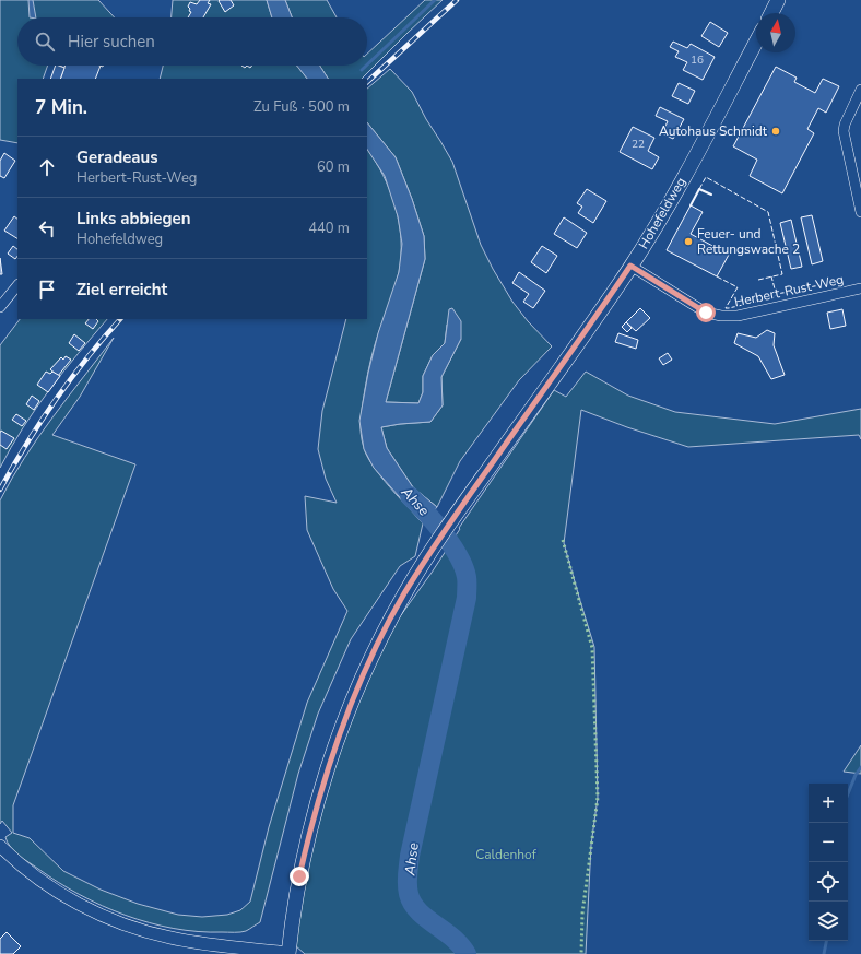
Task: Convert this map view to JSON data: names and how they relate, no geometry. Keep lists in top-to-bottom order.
{
  "streets": {
    "main road": ["Hohefeldweg"],
    "street": ["Herbert-Rust-Weg"]
  },
  "crossings": [
    ["Hohefeldweg", "Herbert-Rust-Weg"]
  ],
  "water": ["Ahse"],
  "parks": ["Caldenhof"],
  "places": ["Autohaus Schmidt", "Feuer- und Rettungswache 2"],
  "house_numbers": ["16", "22"],
  "north": "top",
  "page": {
    "search": "Hier suchen",
    "heading": ["7 Min.", "Zu Fuß · 500 m"],
    "list": [
      ["Geradeaus", "Herbert-Rust-Weg", "60 m"],
      ["Links abbiegen", "Hohefeldweg", "440 m"],
      "Ziel erreicht"
    ],
    "map_buttons": ["+", "−"]
  }
}
